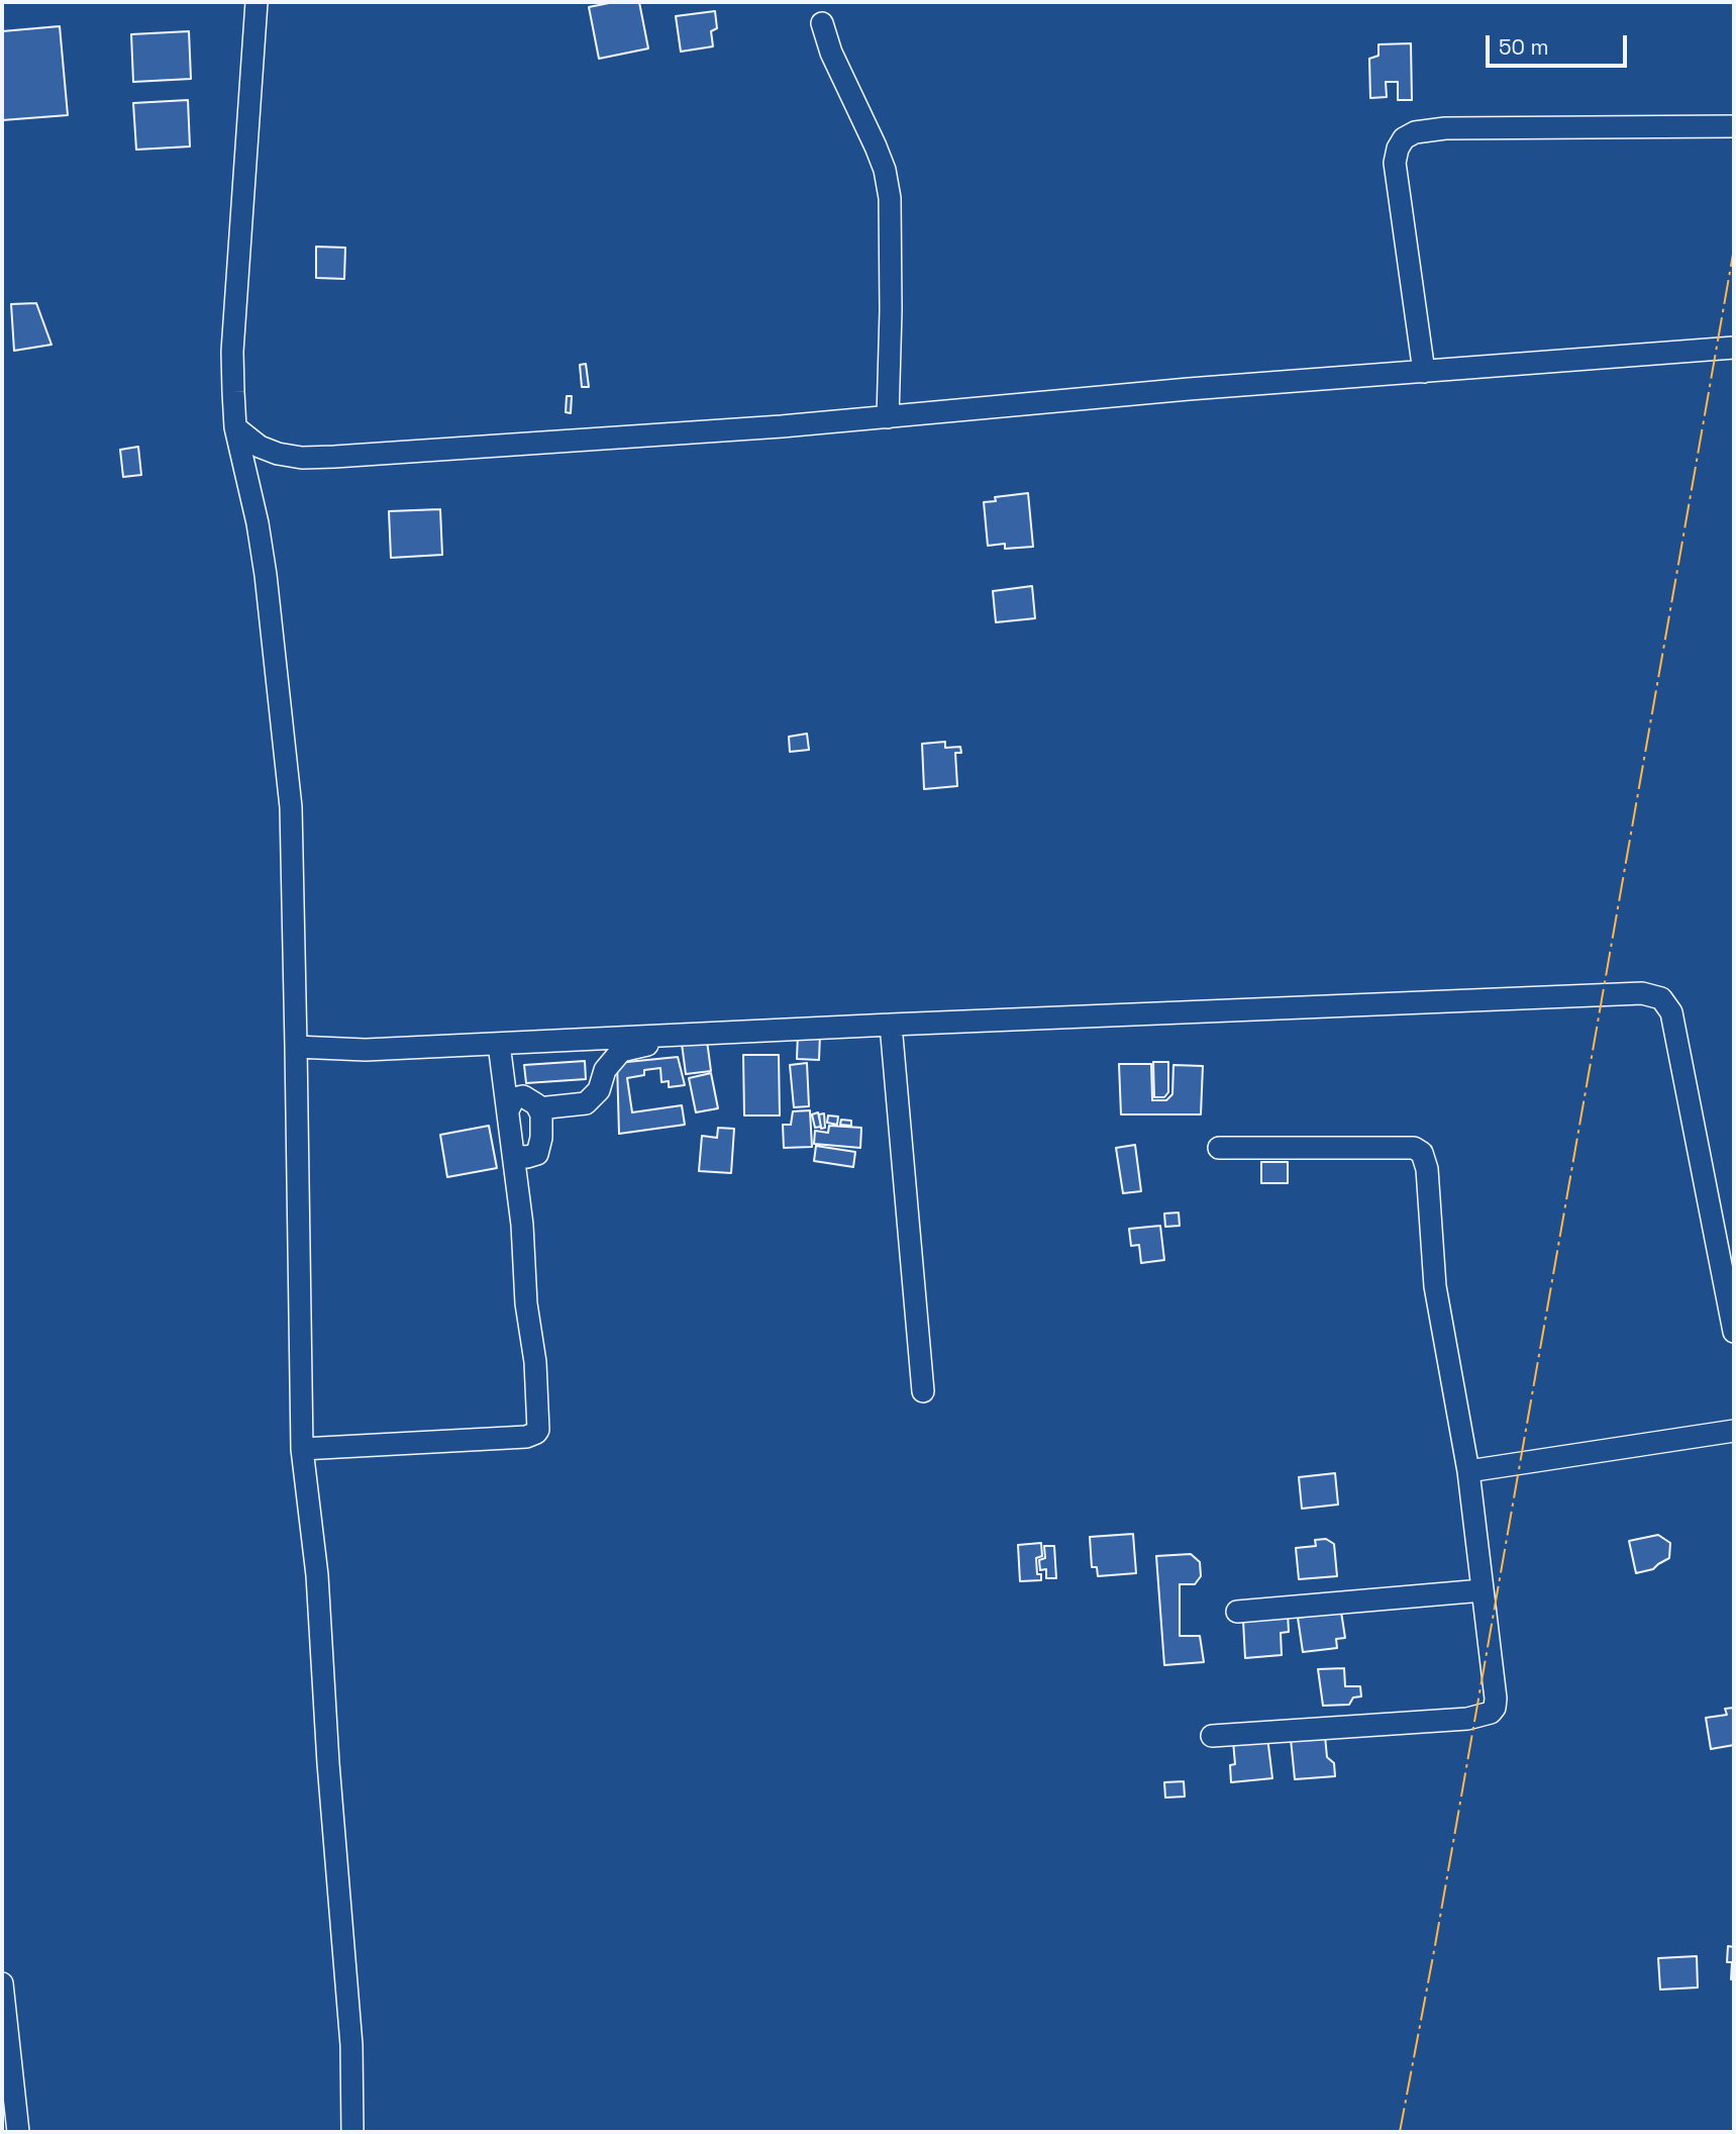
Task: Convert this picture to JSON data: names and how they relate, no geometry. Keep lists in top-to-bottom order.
{
  "scale_bar": "50 m"
}
